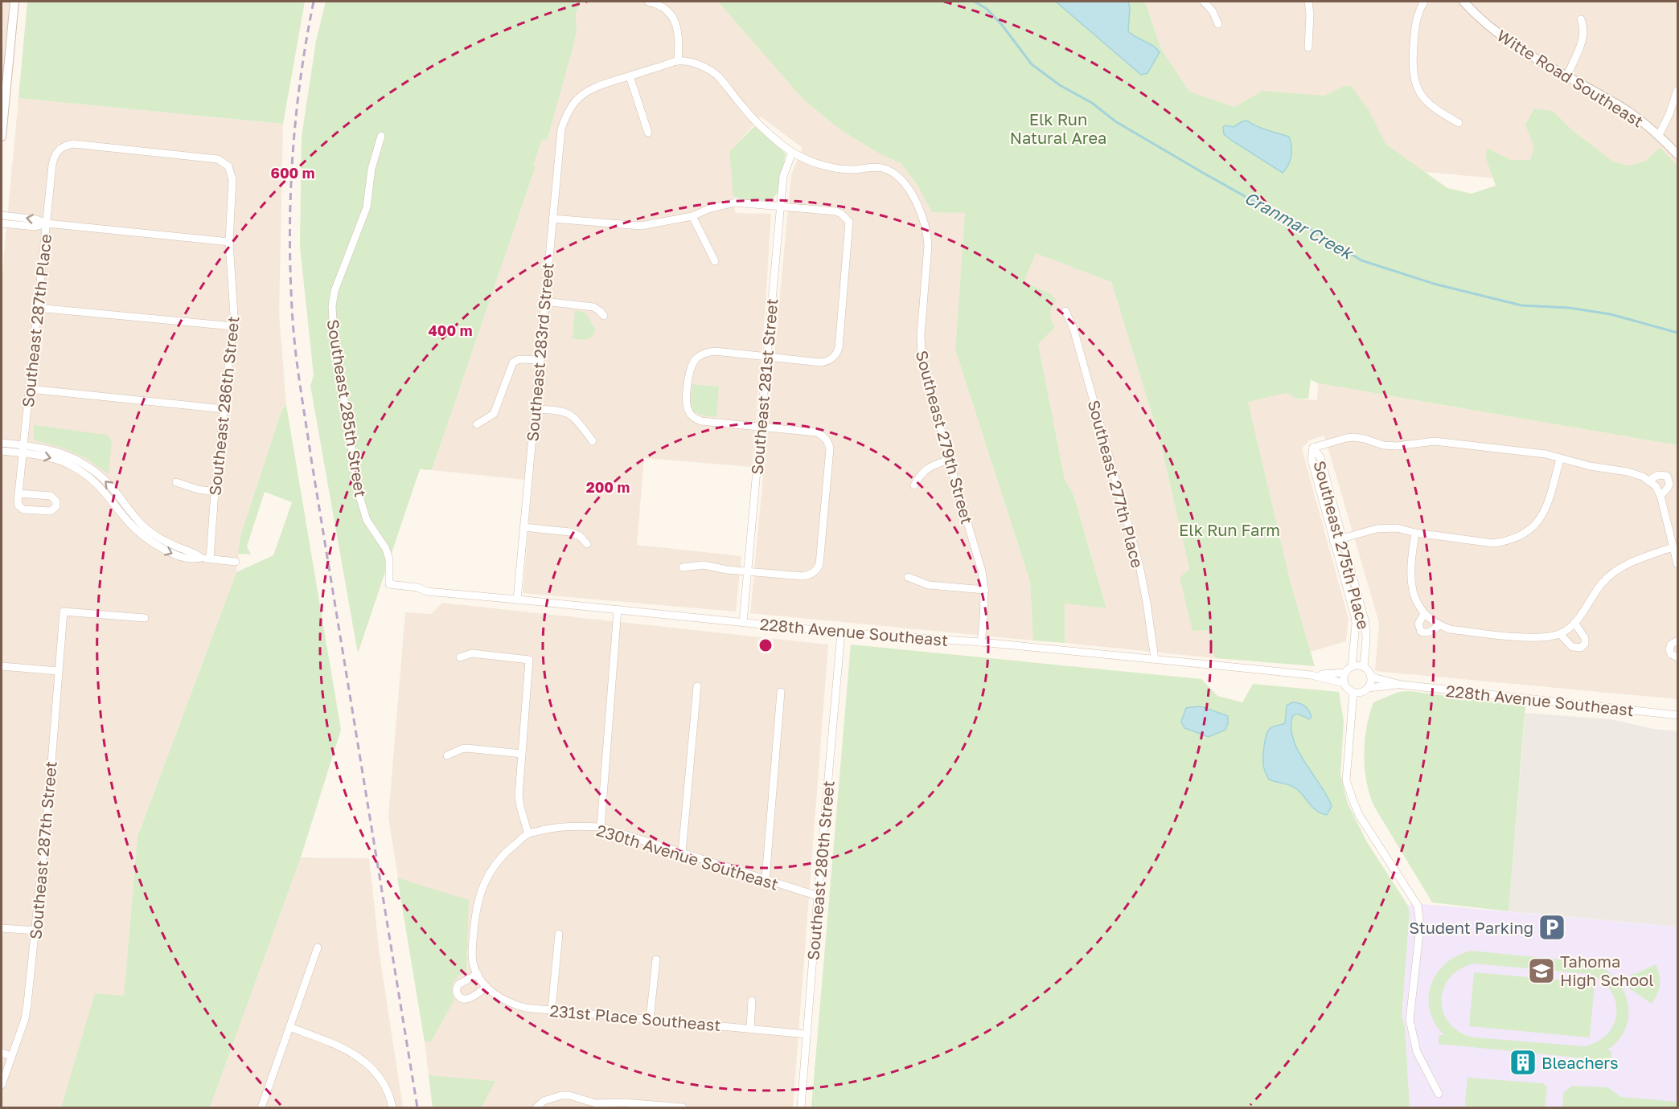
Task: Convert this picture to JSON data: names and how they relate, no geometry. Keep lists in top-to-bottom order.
{
  "streets": {
    "street": [
      "Witte Road Southeast",
      "Southeast 287th Place",
      "Southeast 283rd Street",
      "Southeast 281st Street",
      "Southeast 286th Street",
      "Southeast 285th Street",
      "Southeast 279th Street",
      "Southeast 277th Place",
      "Southeast 275th Place",
      "228th Avenue Southeast",
      "Southeast 287th Street",
      "230th Avenue Southeast",
      "Southeast 280th Street",
      "231st Place Southeast"
    ]
  },
  "crossings": [
    ["Southeast 287th Place", "Southeast 286th Street"],
    ["Southeast 283rd Street", "228th Avenue Southeast"],
    ["Southeast 281st Street", "Southeast 279th Street"],
    ["Southeast 281st Street", "228th Avenue Southeast"],
    ["Southeast 285th Street", "228th Avenue Southeast"],
    ["Southeast 279th Street", "228th Avenue Southeast"],
    ["Southeast 277th Place", "228th Avenue Southeast"],
    ["Southeast 275th Place", "228th Avenue Southeast"],
    ["228th Avenue Southeast", "Southeast 280th Street"],
    ["230th Avenue Southeast", "Southeast 280th Street"],
    ["Southeast 280th Street", "231st Place Southeast"]
  ],
  "water": ["Cranmar Creek"],
  "parks": ["Elk Run Natural Area", "Elk Run Farm"],
  "places": {
    "parking": ["Student Parking"],
    "school or university": ["Tahoma High School"],
    "building": ["Bleachers"]
  },
  "rings": ["600 m", "400 m", "200 m"]
}
